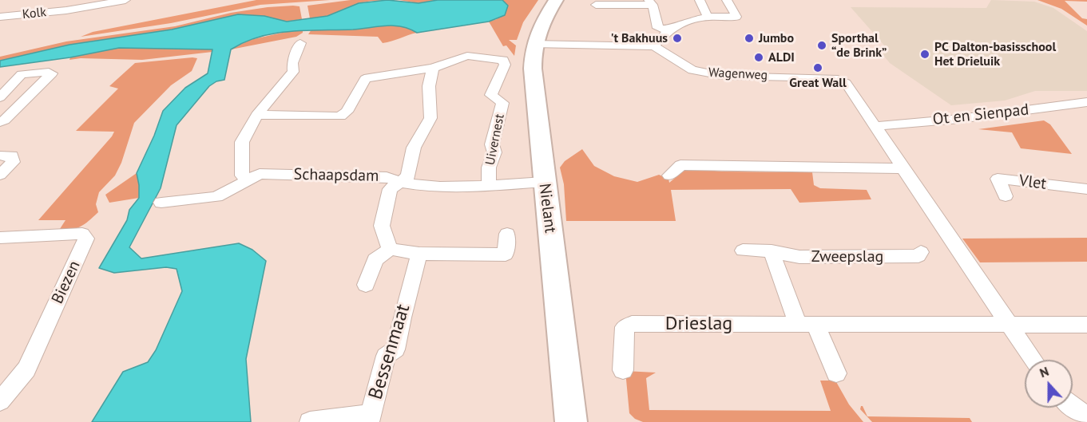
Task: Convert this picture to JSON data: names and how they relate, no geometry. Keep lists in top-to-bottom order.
{
  "streets": {
    "street": [
      "Kolk",
      "Wagenweg",
      "Ot en Sienpad",
      "Uivernest",
      "Schaapsdam",
      "Vlet",
      "Nielant",
      "Zweepslag",
      "Biezen",
      "Drieslag",
      "Bessenmaat"
    ]
  },
  "crossings": [
    ["Wagenweg", "Ot en Sienpad"],
    ["Wagenweg", "Drieslag"],
    ["Uivernest", "Schaapsdam"],
    ["Schaapsdam", "Nielant"]
  ],
  "places": [
    "'t Bakhuus",
    "Jumbo",
    "Sporthal “de Brink”",
    "PC Dalton-basisschool Het Drieluik",
    "ALDI",
    "Great Wall"
  ],
  "north": "top"
}
